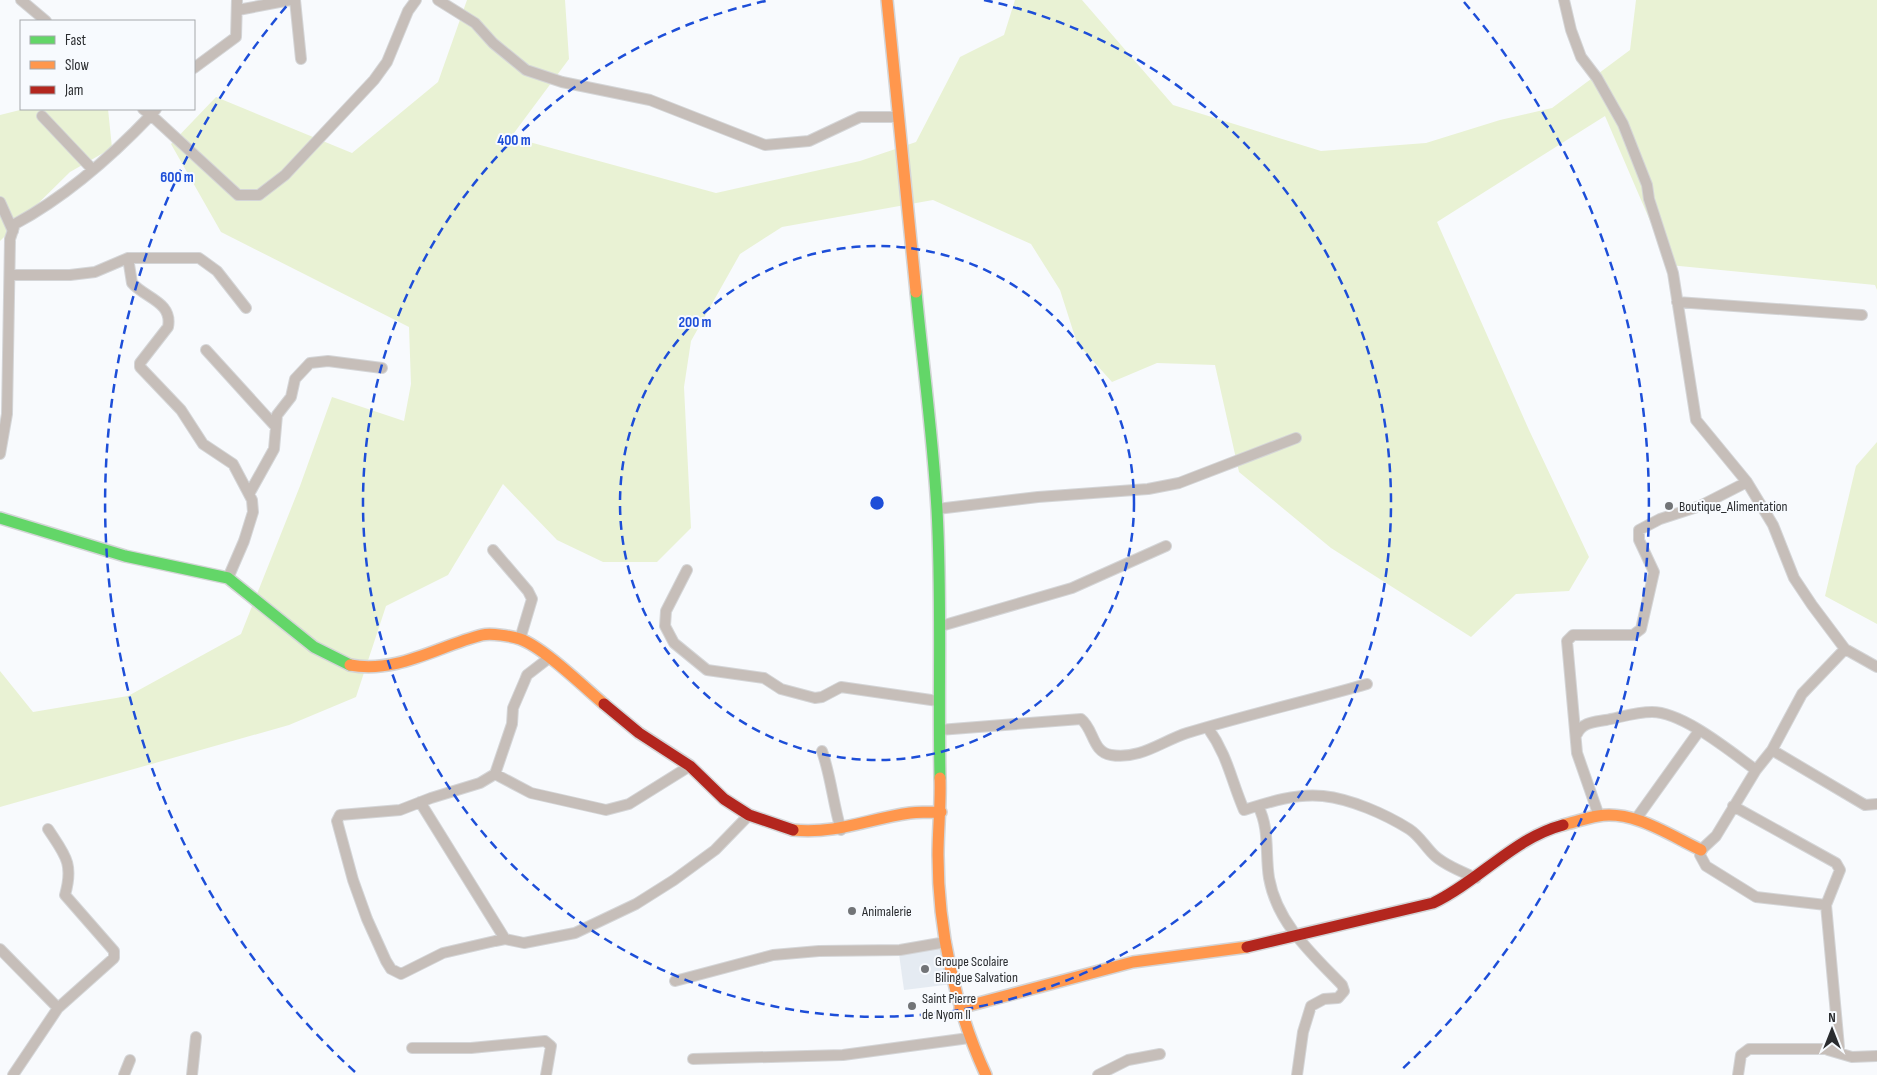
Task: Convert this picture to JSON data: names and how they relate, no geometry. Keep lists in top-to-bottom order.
{
  "places": [
    "Boutique_Alimentation",
    "Animalerie",
    "Groupe Scolaire Bilingue Salvation",
    "Saint Pierre de Nyom II"
  ],
  "legend": ["Fast", "Slow", "Jam"],
  "north": "top",
  "rings": ["400 m", "600 m", "200 m"]
}
